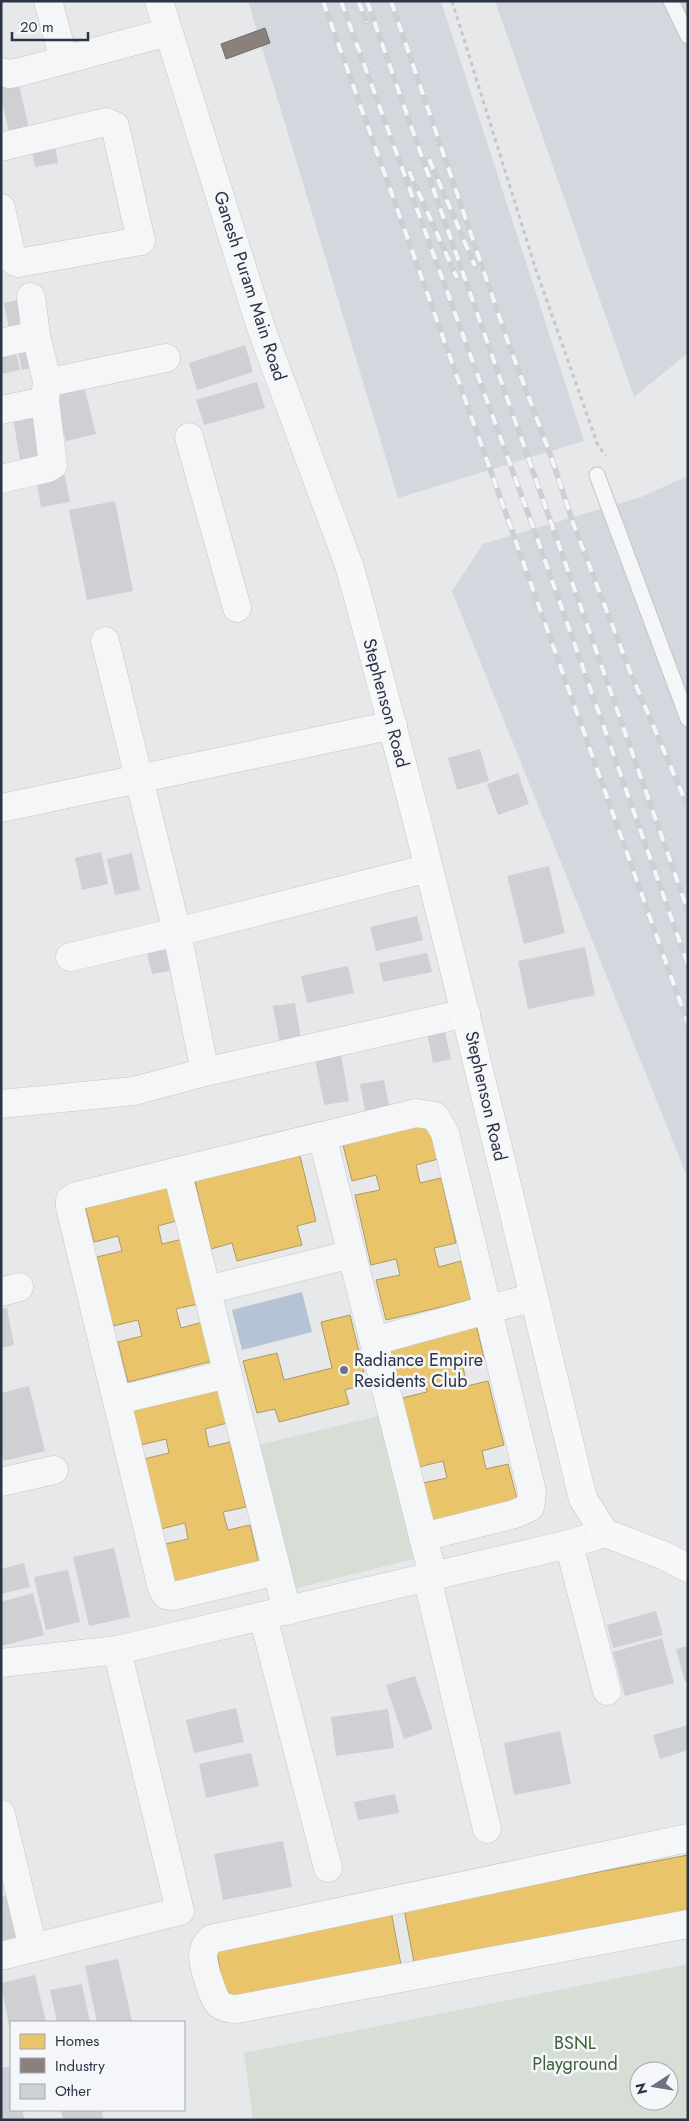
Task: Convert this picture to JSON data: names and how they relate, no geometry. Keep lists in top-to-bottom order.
{
  "streets": {
    "main road": ["Stephenson Road"],
    "street": ["Ganesh Puram Main Road"]
  },
  "crossings": [
    ["Ganesh Puram Main Road", "Stephenson Road"]
  ],
  "parks": ["BSNL Playground"],
  "places": ["Radiance Empire Residents Club"],
  "legend": ["Homes", "Industry", "Other"],
  "scale_bar": "20 m",
  "north": "left"
}
